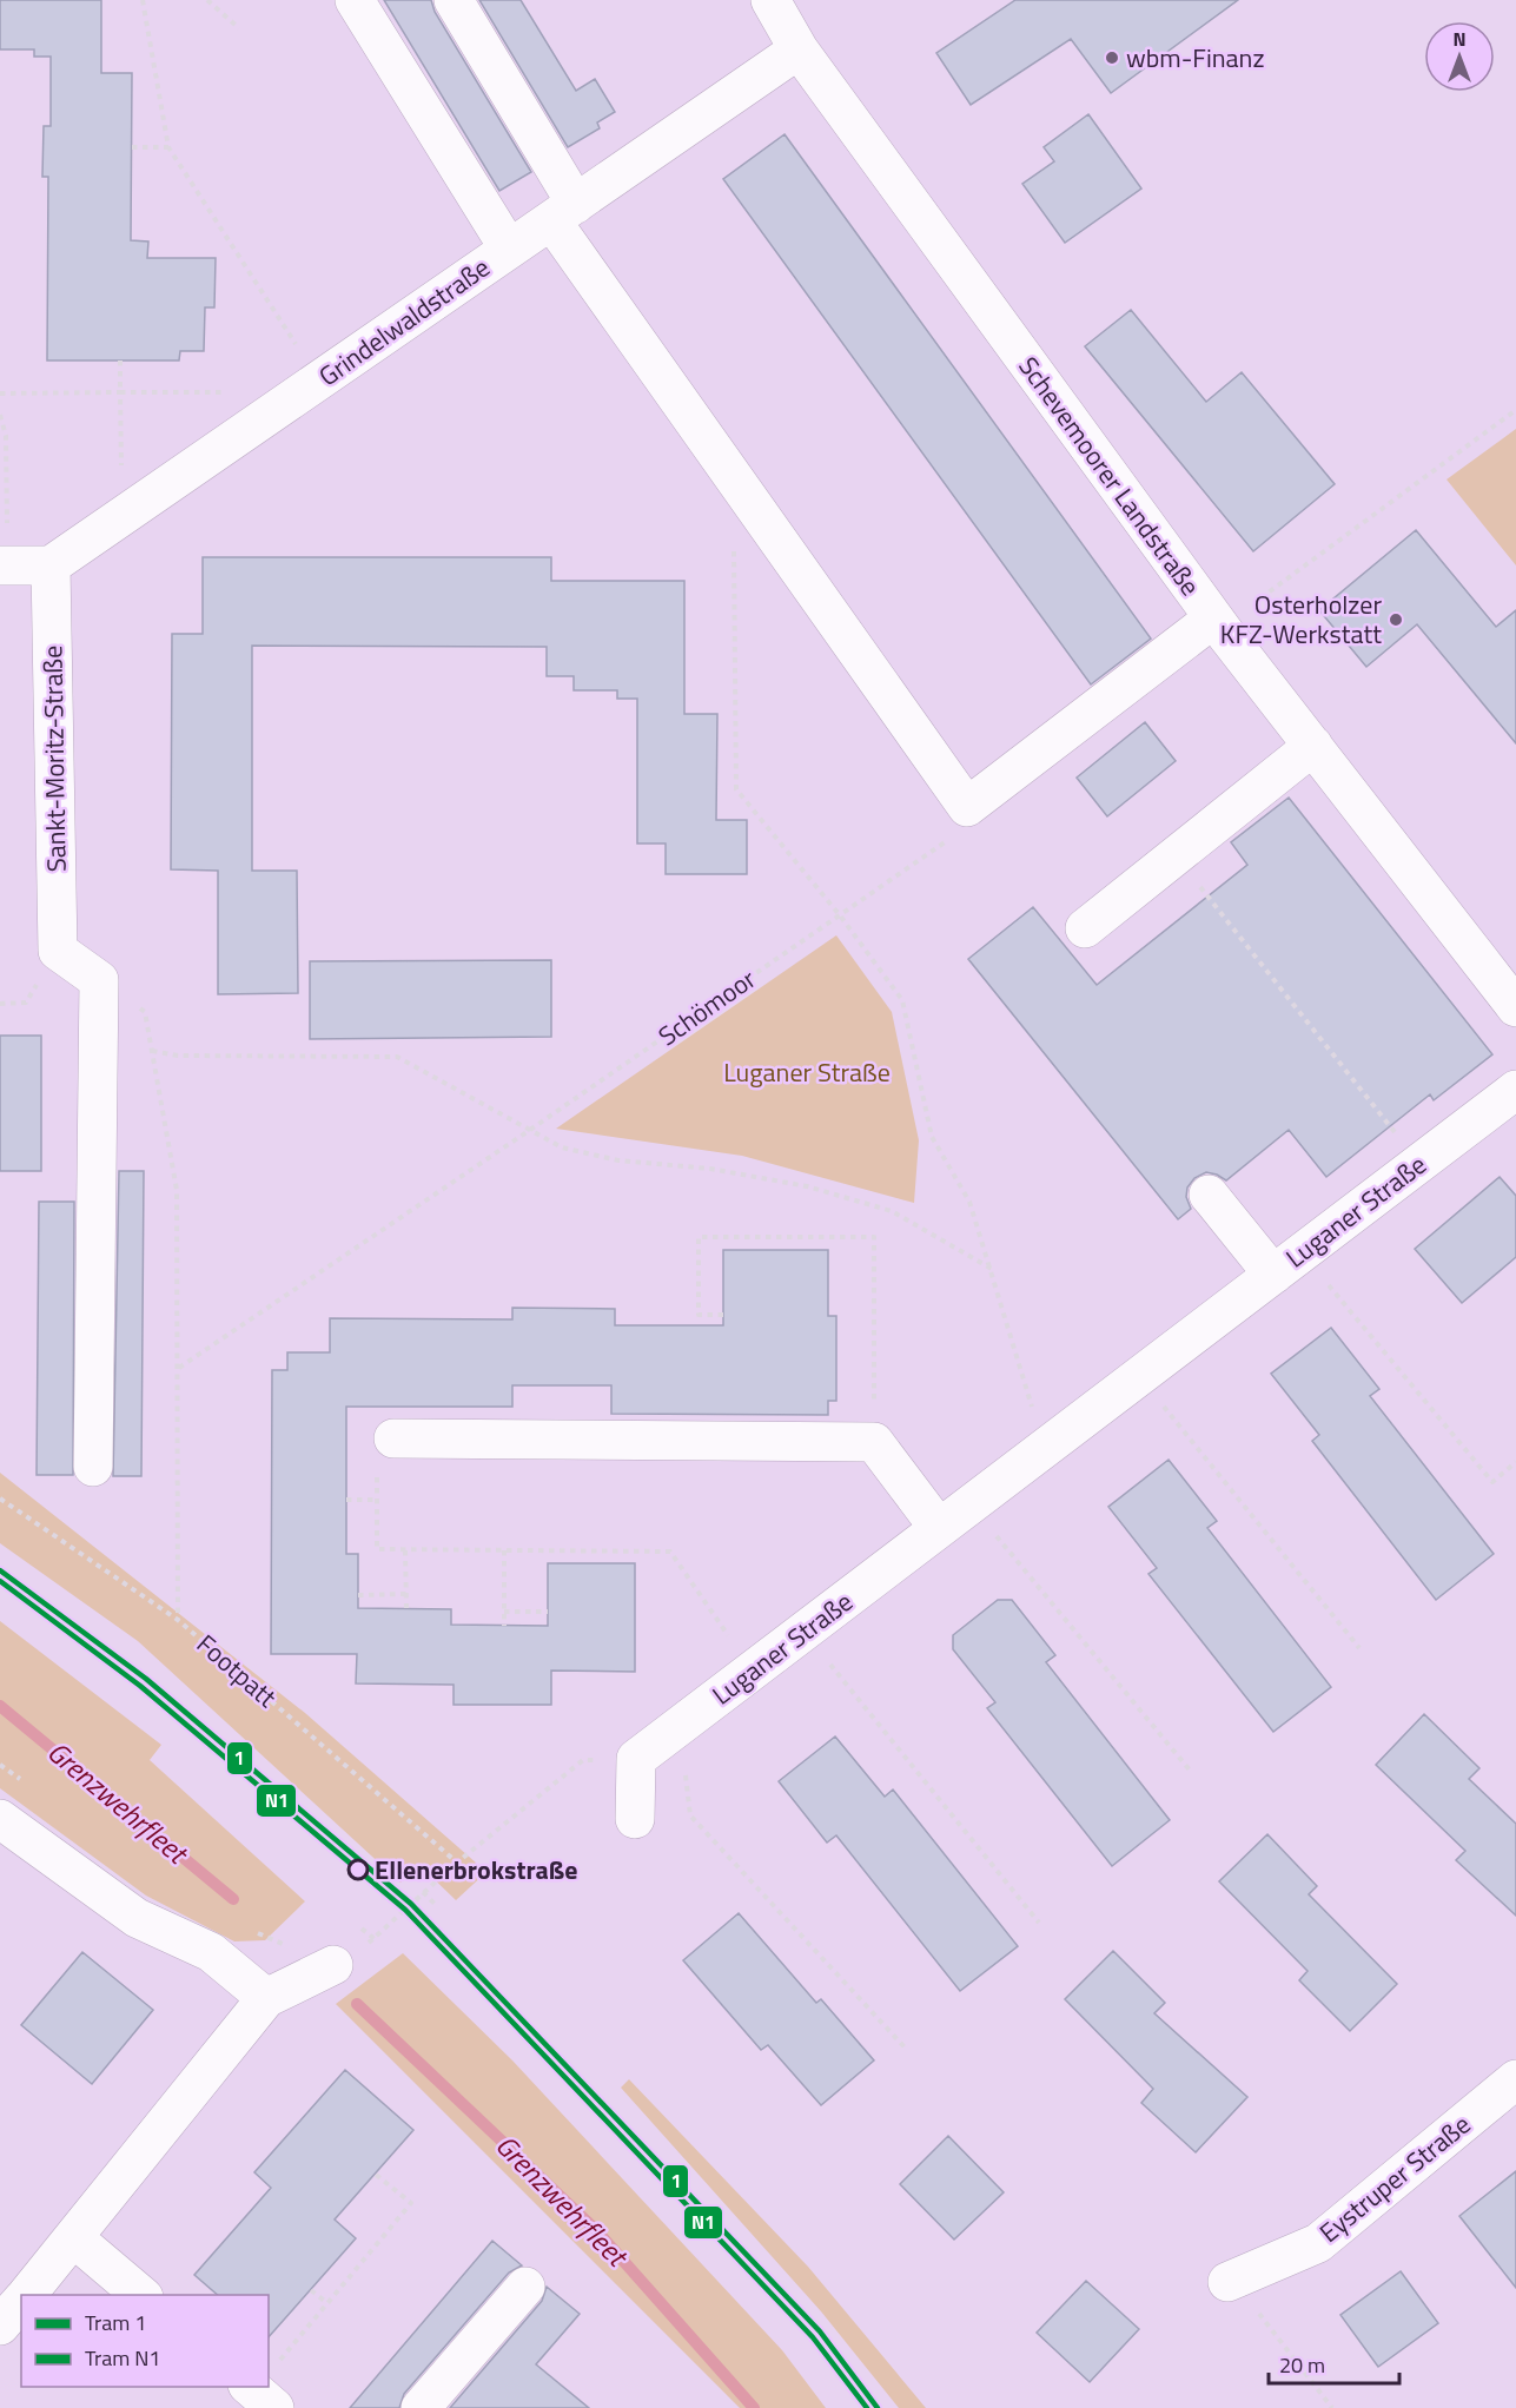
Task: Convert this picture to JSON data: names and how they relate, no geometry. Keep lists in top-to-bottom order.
{
  "streets": {
    "street": [
      "Grindelwaldstraße",
      "Schevemoorer Landstraße",
      "Sankt-Moritz-Straße",
      "Luganer Straße",
      "Eystruper Straße"
    ],
    "path": ["Schömoor", "Footpatt"]
  },
  "crossings": [
    ["Grindelwaldstraße", "Schevemoorer Landstraße"],
    ["Grindelwaldstraße", "Sankt-Moritz-Straße"]
  ],
  "water": ["Grenzwehrfleet"],
  "parks": ["Luganer Straße"],
  "places": ["wbm-Finanz", "Osterholzer KFZ-Werkstatt", "Ellenerbrokstraße"],
  "lines": ["tram line 1", "tram line N1"],
  "legend": ["Tram 1", "Tram N1"],
  "scale_bar": "20 m",
  "north": "top"
}
